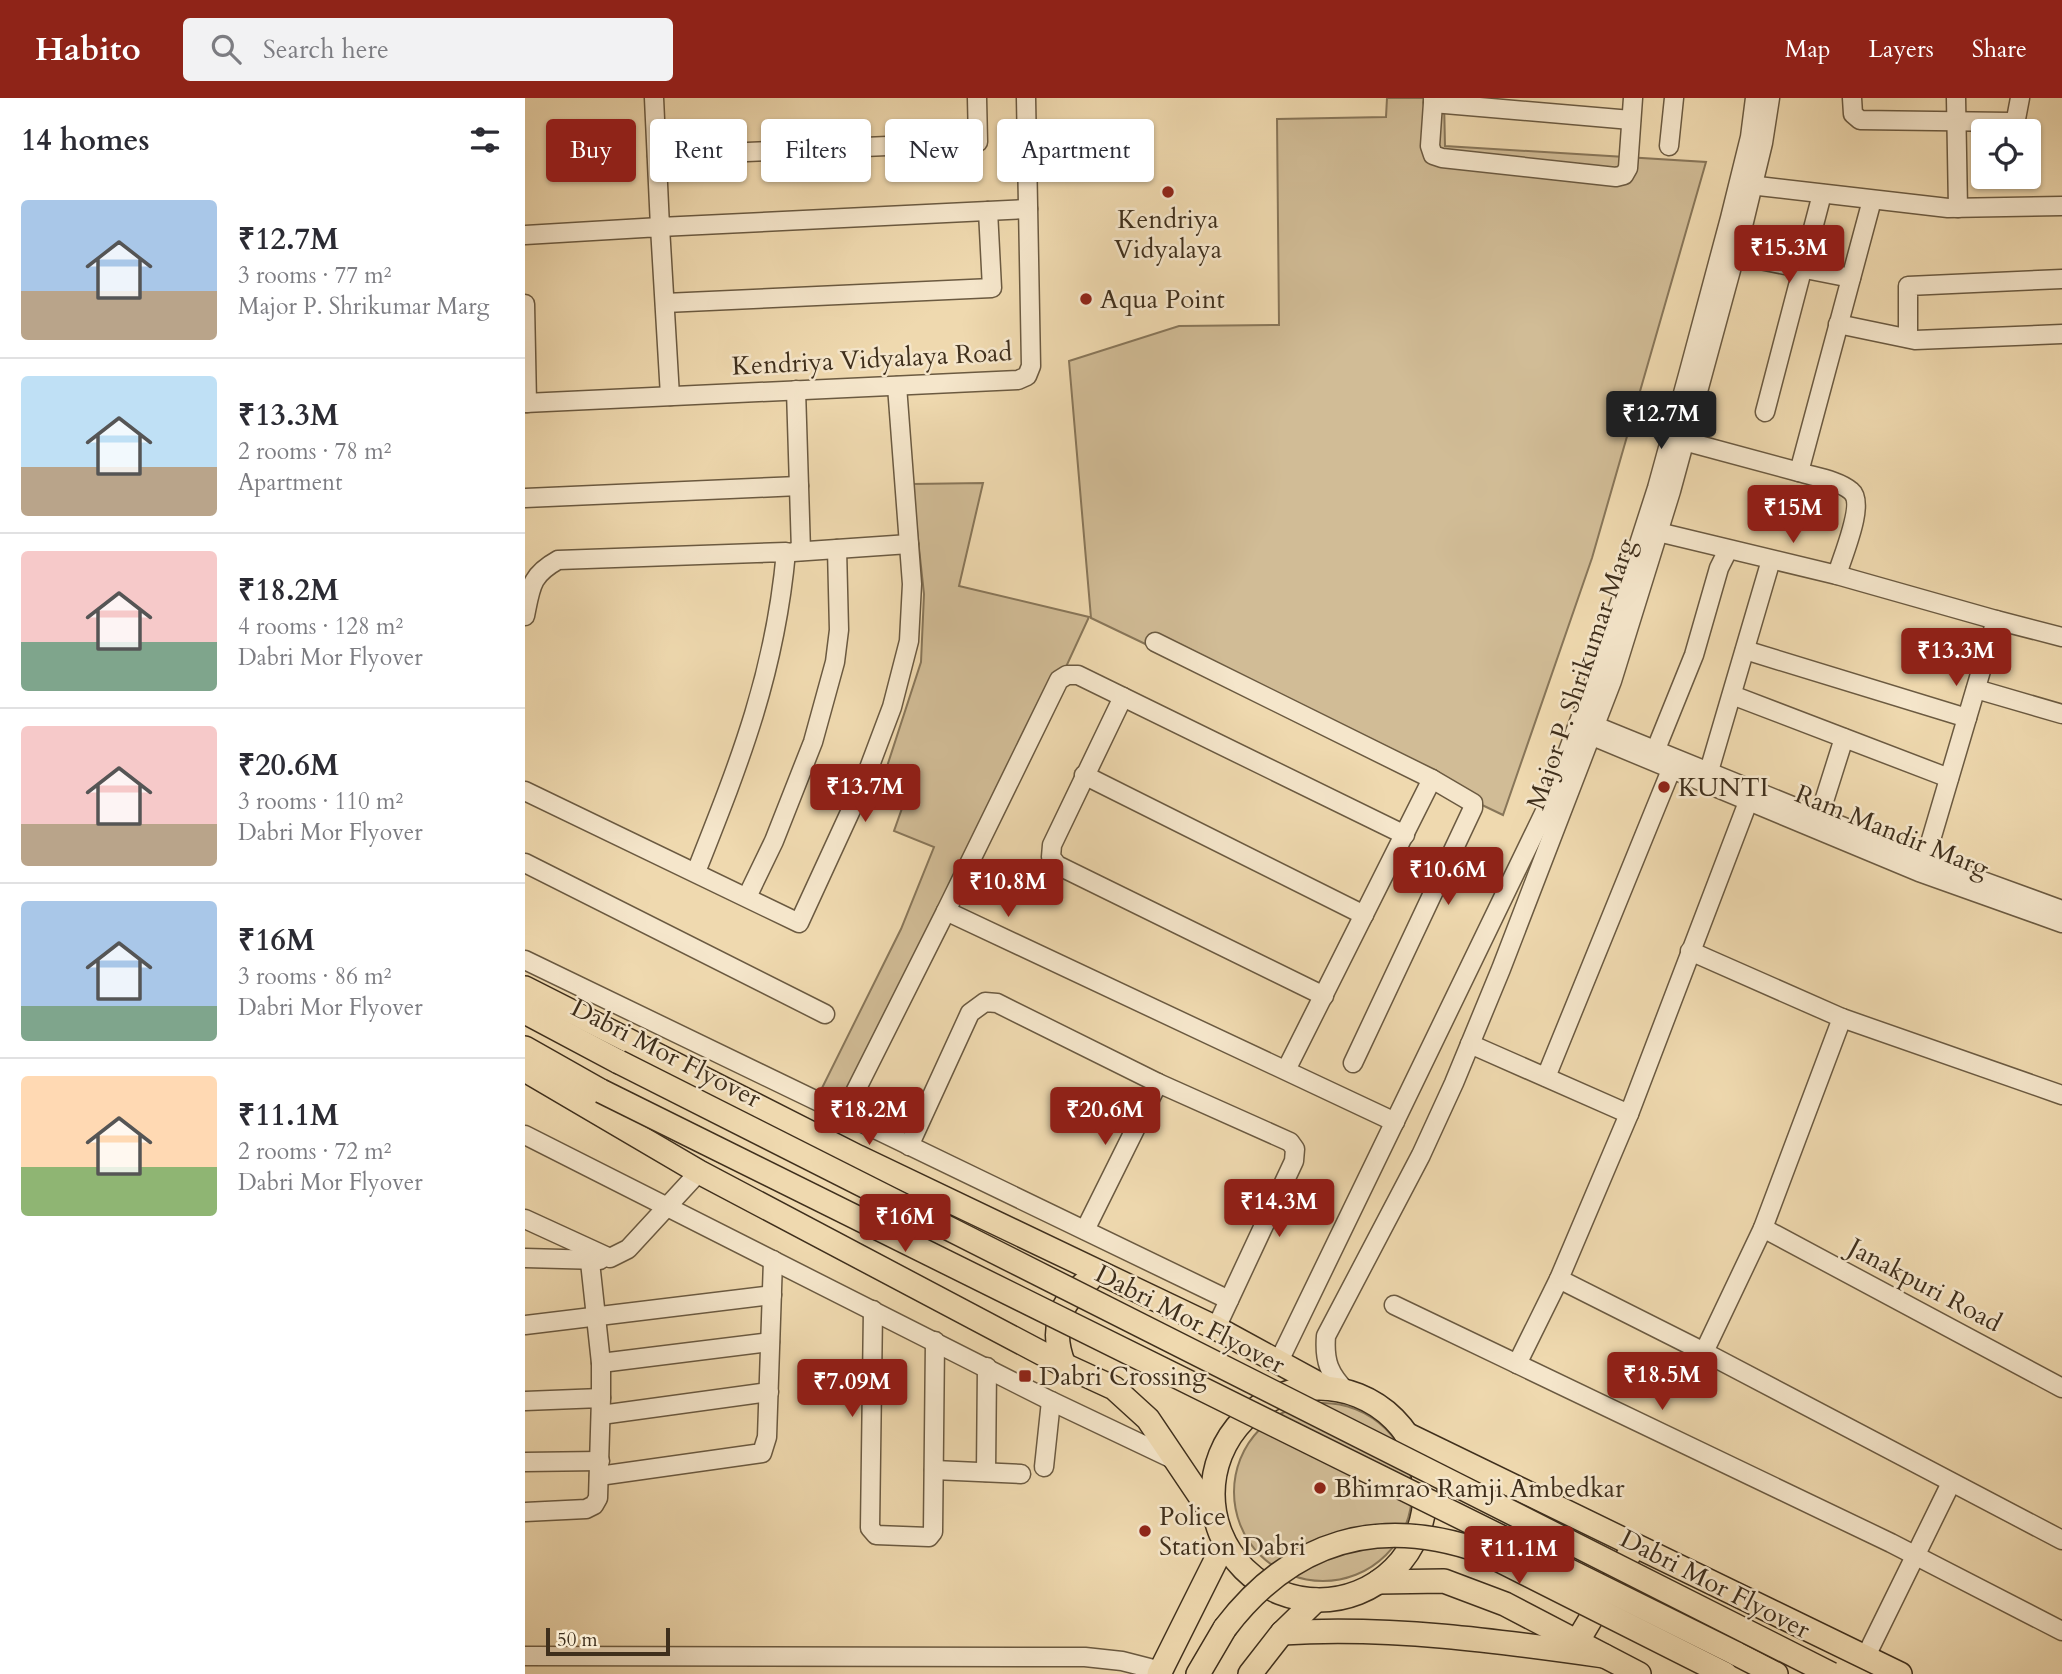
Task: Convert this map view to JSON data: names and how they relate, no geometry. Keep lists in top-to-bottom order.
{
  "streets": {
    "main road": ["Dabri Mor Flyover"],
    "street": [
      "Kendriya Vidyalaya Road",
      "Major P. Shrikumar Marg",
      "Ram Mandir Marg",
      "Janakpuri Road"
    ]
  },
  "crossings": [
    ["Major P. Shrikumar Marg", "Ram Mandir Marg"]
  ],
  "places": {
    "other": [
      "Kendriya Vidyalaya",
      "Aqua Point",
      "KUNTI",
      "Bhimrao Ramji Ambedkar",
      "Police Station Dabri"
    ],
    "transit": ["Dabri Crossing"]
  },
  "scale_bar": "50 m",
  "page": {
    "header": "Habito",
    "search": "Search here",
    "nav": ["Map", "Layers", "Share"],
    "heading": "14 homes",
    "chip": [
      "Buy",
      "Rent",
      "Filters",
      "New",
      "Apartment"
    ],
    "list": [
      {
        "name": "₹12.7M",
        "note": "3 rooms · 77 m² · Major P. Shrikumar Marg"
      },
      {
        "name": "₹13.3M",
        "note": "2 rooms · 78 m² · Apartment"
      },
      {
        "name": "₹18.2M",
        "note": "4 rooms · 128 m² · Dabri Mor Flyover"
      },
      {
        "name": "₹20.6M",
        "note": "3 rooms · 110 m² · Dabri Mor Flyover"
      },
      {
        "name": "₹16M",
        "note": "3 rooms · 86 m² · Dabri Mor Flyover"
      },
      {
        "name": "₹11.1M",
        "note": "2 rooms · 72 m² · Dabri Mor Flyover"
      }
    ],
    "price": [
      "₹15.3M",
      "₹12.7M",
      "₹15M",
      "₹13.3M",
      "₹13.7M",
      "₹10.6M",
      "₹10.8M",
      "₹18.2M",
      "₹20.6M",
      "₹14.3M",
      "₹16M",
      "₹18.5M",
      "₹7.09M",
      "₹11.1M"
    ],
    "scale": "50 m"
  }
}
